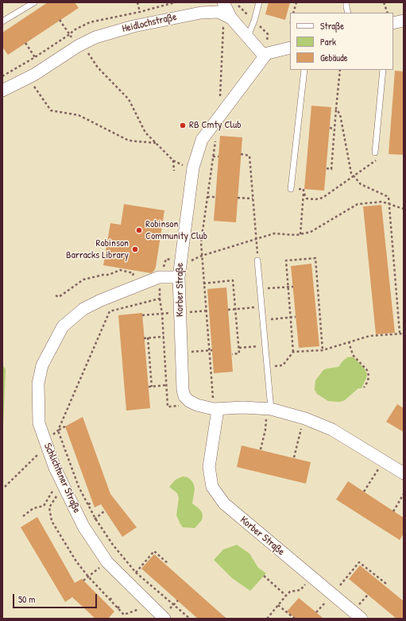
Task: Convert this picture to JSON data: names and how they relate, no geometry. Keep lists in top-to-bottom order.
{
  "streets": {
    "street": ["Heidlochstraße", "Korber Straße", "Schlichtener Straße"]
  },
  "crossings": [
    ["Heidlochstraße", "Korber Straße"],
    ["Korber Straße", "Schlichtener Straße"]
  ],
  "places": ["RB Cmty Club", "Robinson Community Club", "Robinson Barracks Library"],
  "legend": ["Straße", "Park", "Gebäude"],
  "scale_bar": "50 m"
}
